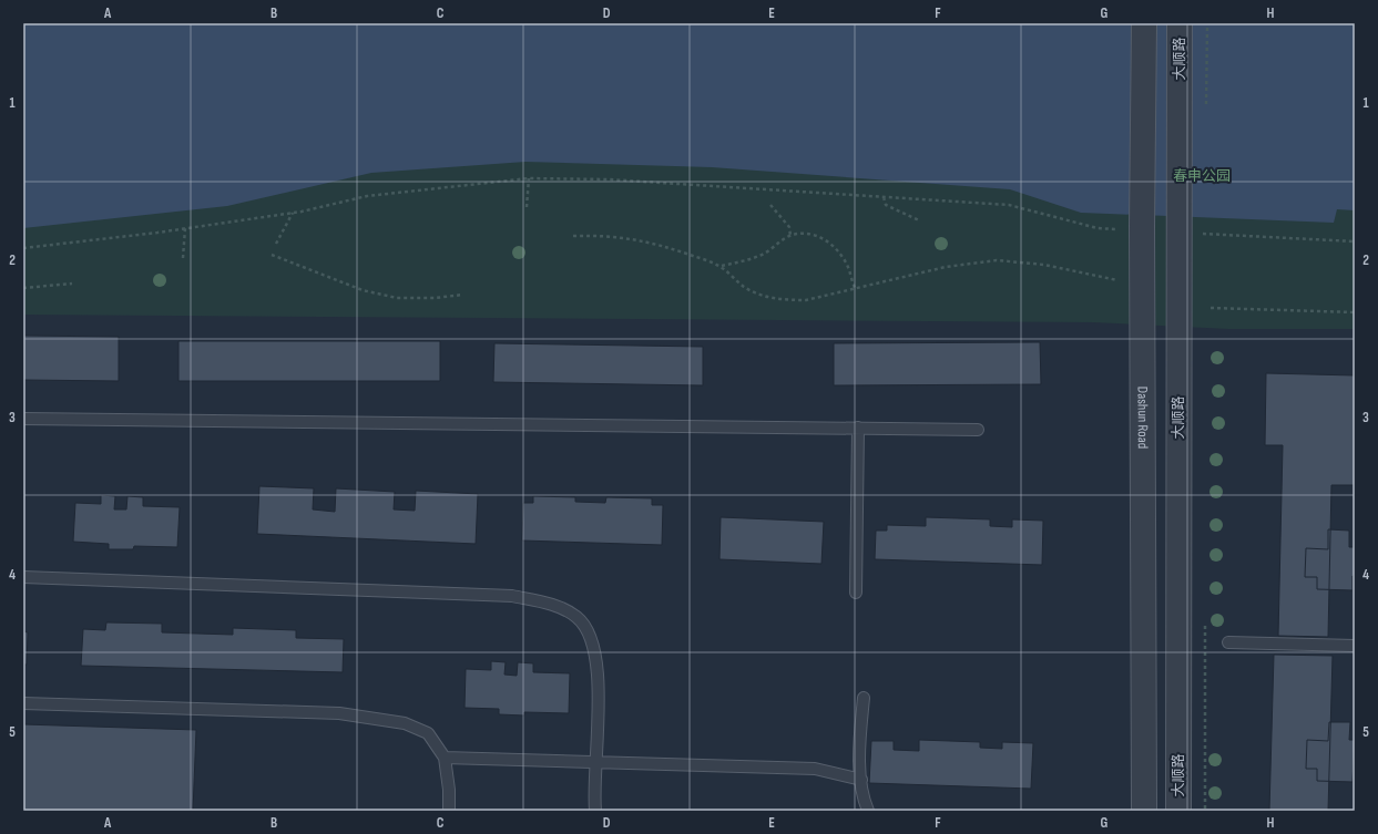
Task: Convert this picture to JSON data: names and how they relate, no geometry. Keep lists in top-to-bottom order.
{
  "streets": {
    "street": ["大顺路", "Dashun Road"]
  },
  "parks": ["春申公园"],
  "grid": {
    "columns": [
      "A",
      "B",
      "C",
      "D",
      "E",
      "F",
      "G",
      "H"
    ],
    "rows": [
      "1",
      "2",
      "3",
      "4",
      "5"
    ]
  }
}
